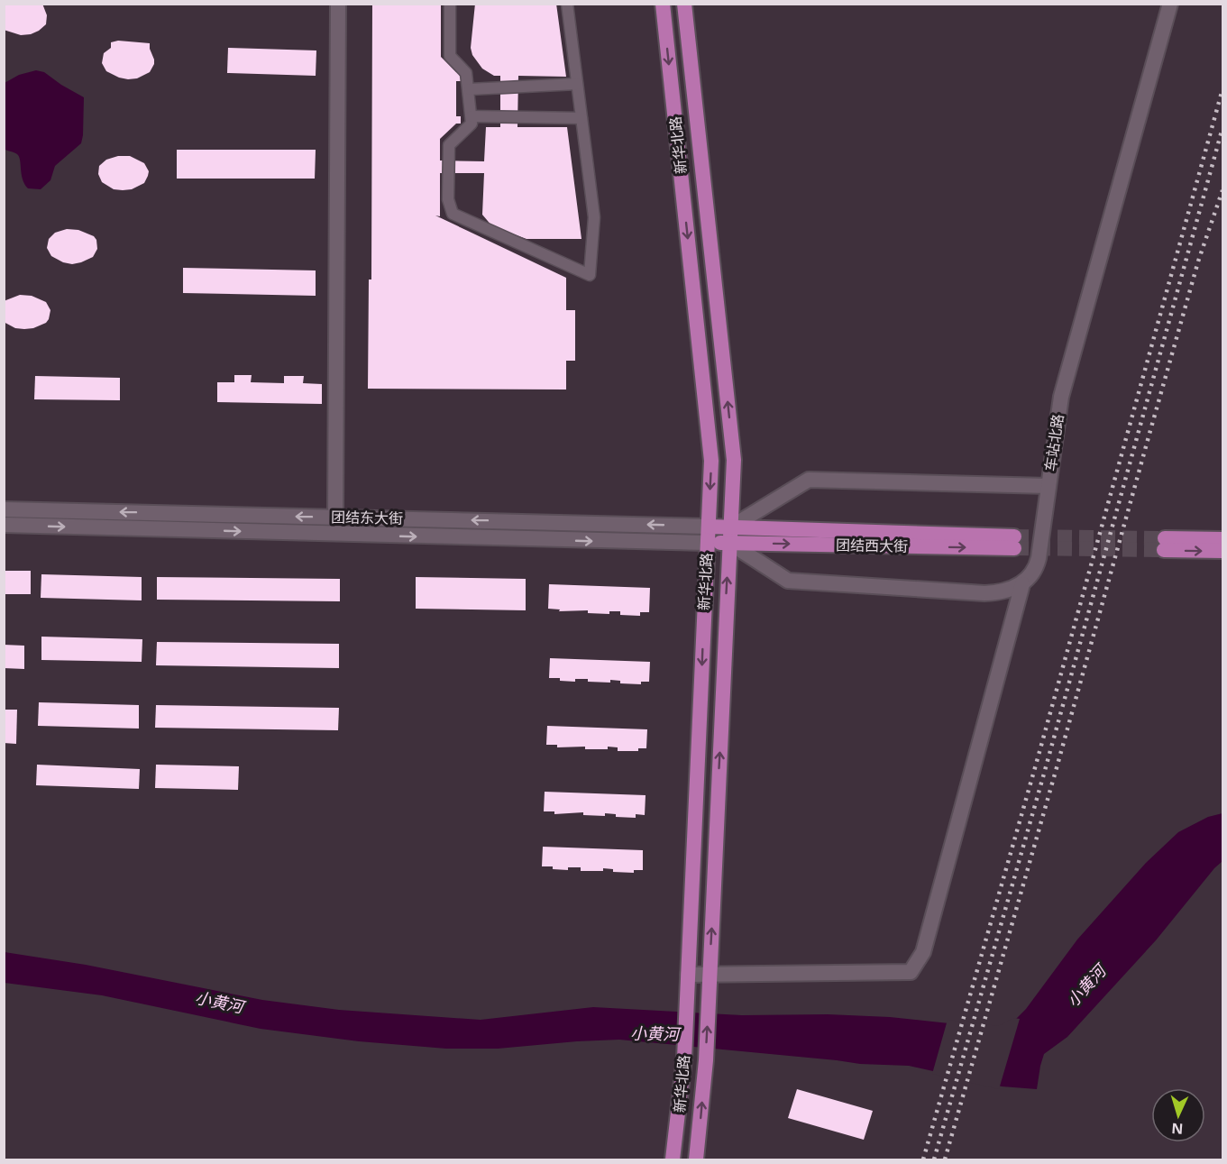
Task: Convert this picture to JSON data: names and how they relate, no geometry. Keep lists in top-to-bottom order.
{
  "streets": {
    "main road": ["新华北路", "团结东大街", "团结西大街"],
    "street": ["车站北路"]
  },
  "crossings": [
    ["新华北路", "车站北路"],
    ["新华北路", "团结东大街"],
    ["新华北路", "团结西大街"],
    ["团结东大街", "团结西大街"]
  ],
  "water": ["小黄河"],
  "north": "bottom"
}
